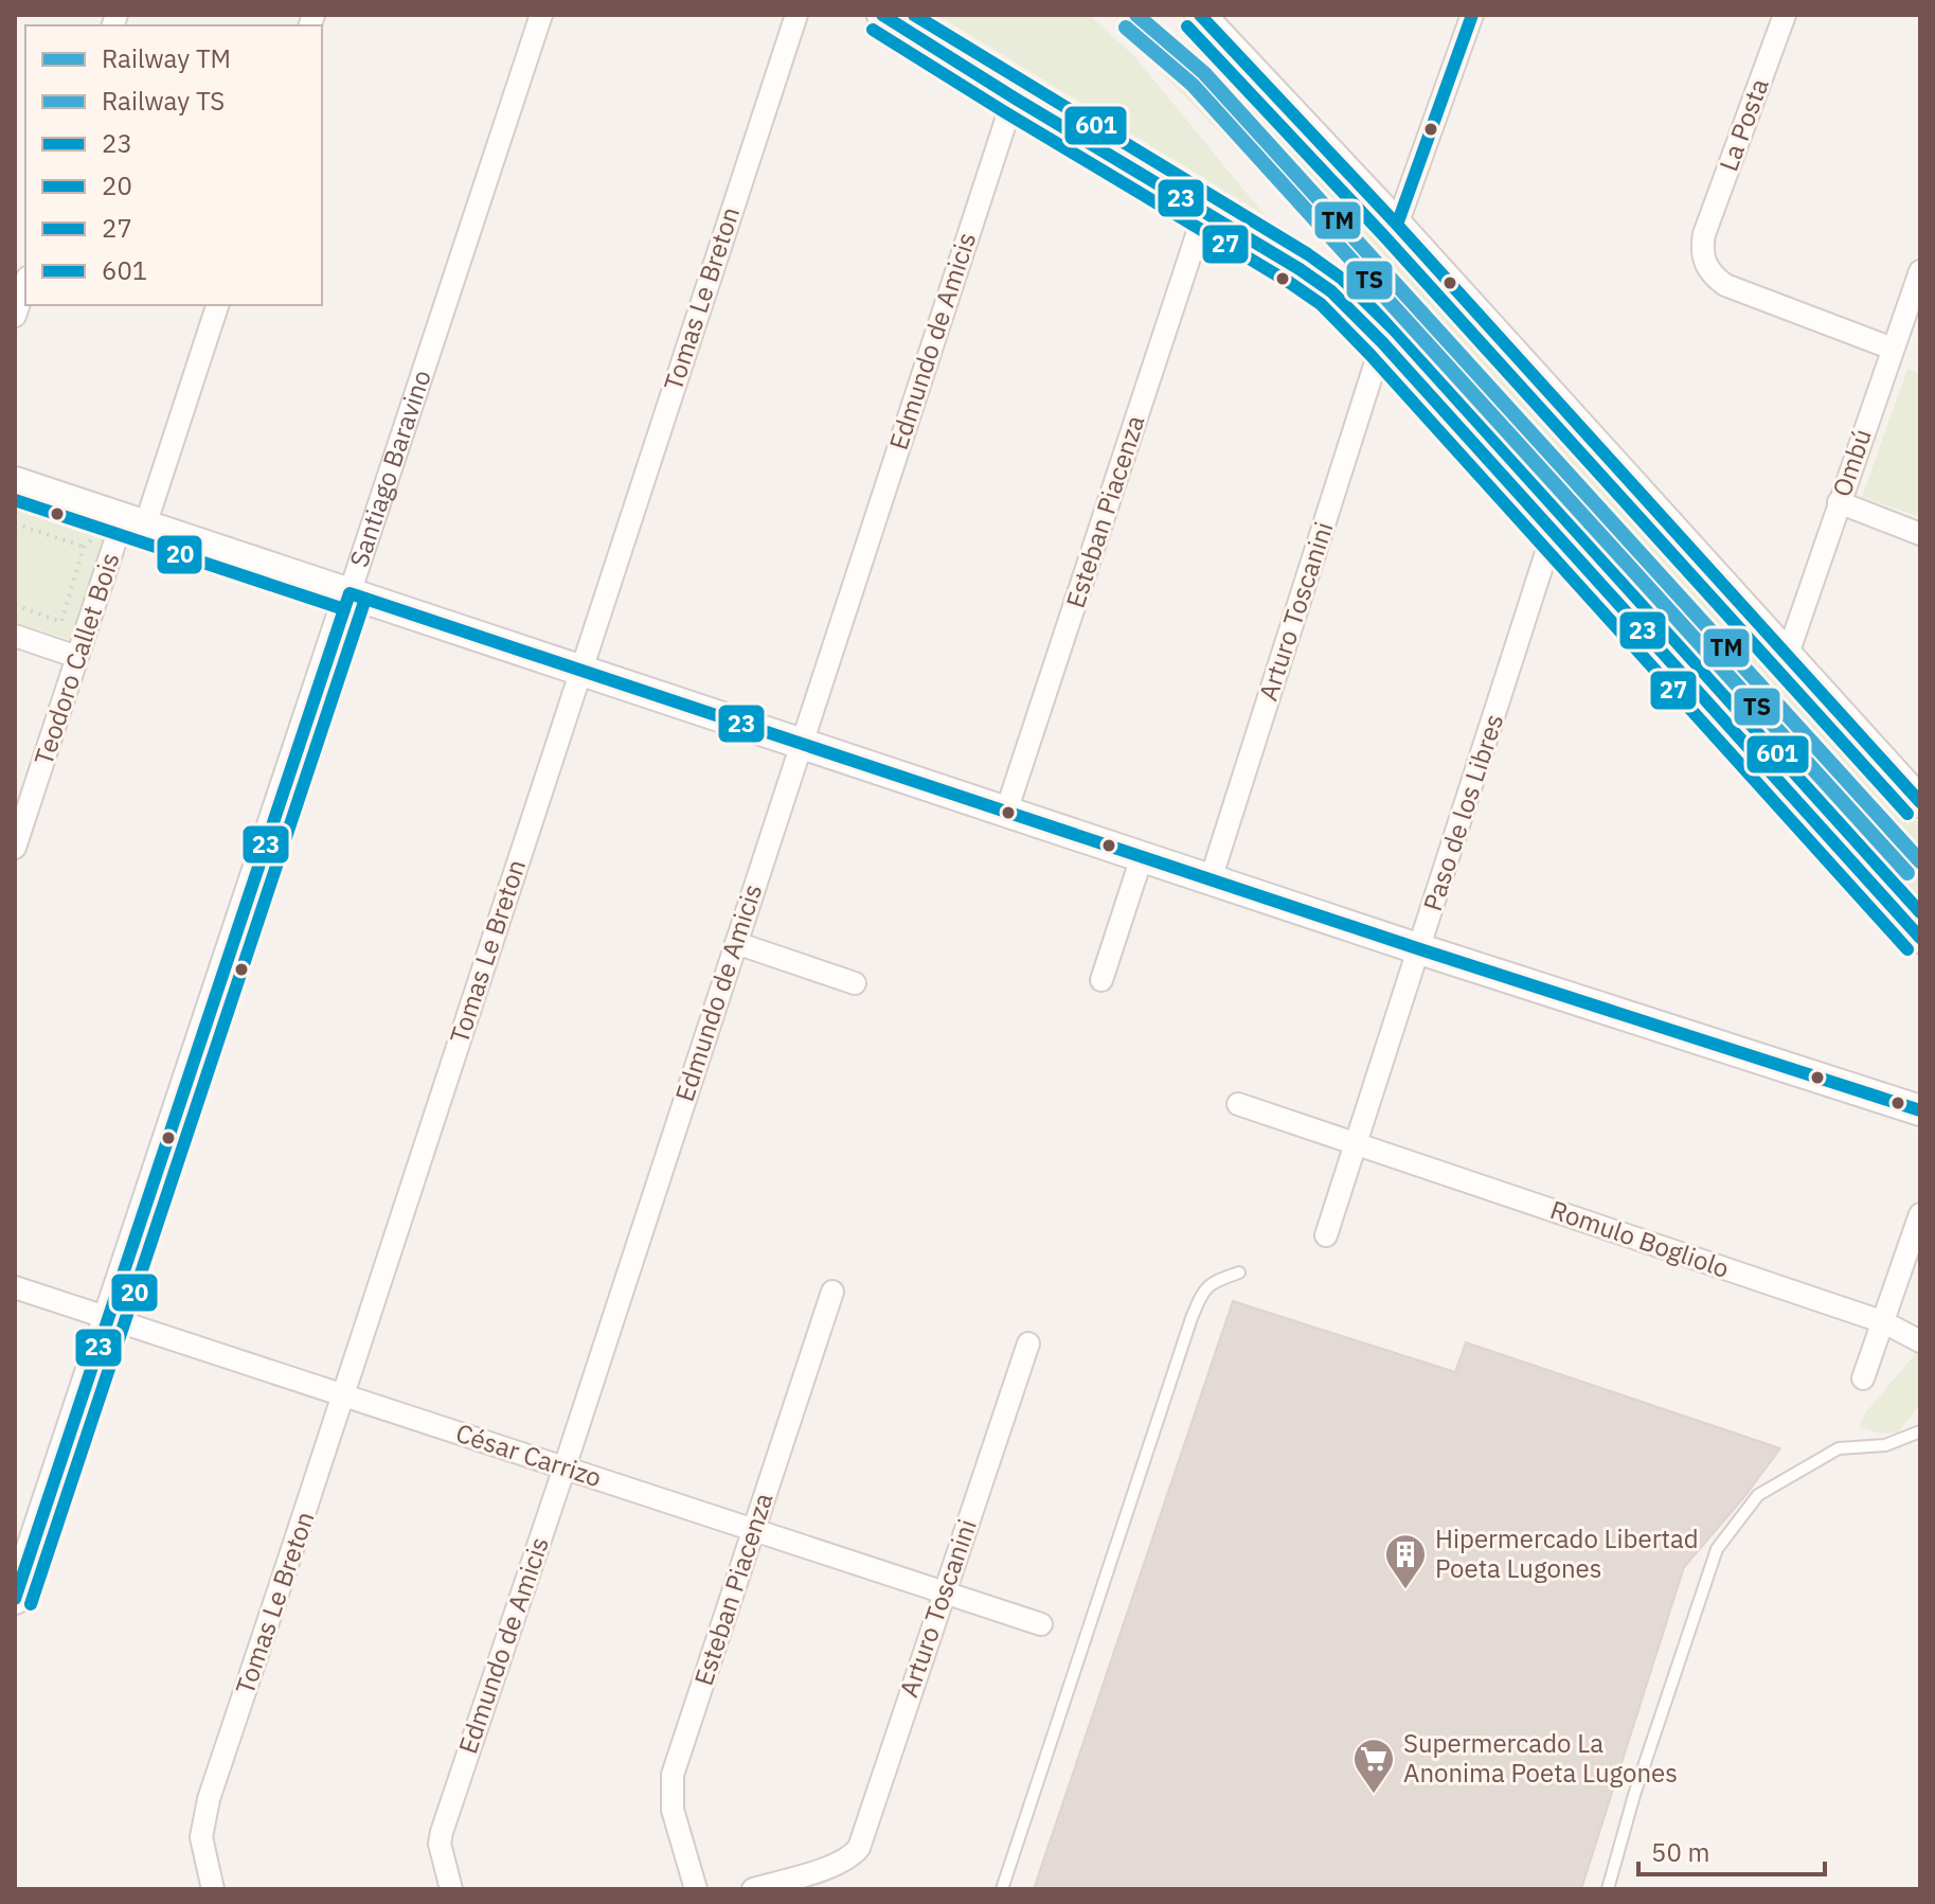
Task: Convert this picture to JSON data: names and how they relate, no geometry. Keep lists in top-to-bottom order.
{
  "streets": {
    "main road": ["Santiago Baravino"],
    "street": [
      "La Posta",
      "Tomas Le Breton",
      "Edmundo de Amicis",
      "Ombú",
      "Esteban Piacenza",
      "Arturo Toscanini",
      "Teodoro Callet Bois",
      "Paso de los Libres",
      "Romulo Bogliolo",
      "César Carrizo"
    ]
  },
  "crossings": [
    ["La Posta", "Ombú"],
    ["Tomas Le Breton", "César Carrizo"],
    ["Edmundo de Amicis", "César Carrizo"],
    ["Santiago Baravino", "César Carrizo"],
    ["Esteban Piacenza", "César Carrizo"],
    ["Arturo Toscanini", "César Carrizo"],
    ["Paso de los Libres", "Romulo Bogliolo"]
  ],
  "places": {
    "building": ["Hipermercado Libertad Poeta Lugones"],
    "supermarket": ["Supermercado La Anonima Poeta Lugones"]
  },
  "lines": [
    "rail line TM",
    "transit line 23",
    "transit line 601",
    "transit line 27",
    "rail line TS",
    "transit line 20"
  ],
  "legend": [
    "Railway TM",
    "Railway TS",
    "23",
    "20",
    "27",
    "601"
  ],
  "scale_bar": "50 m"
}
